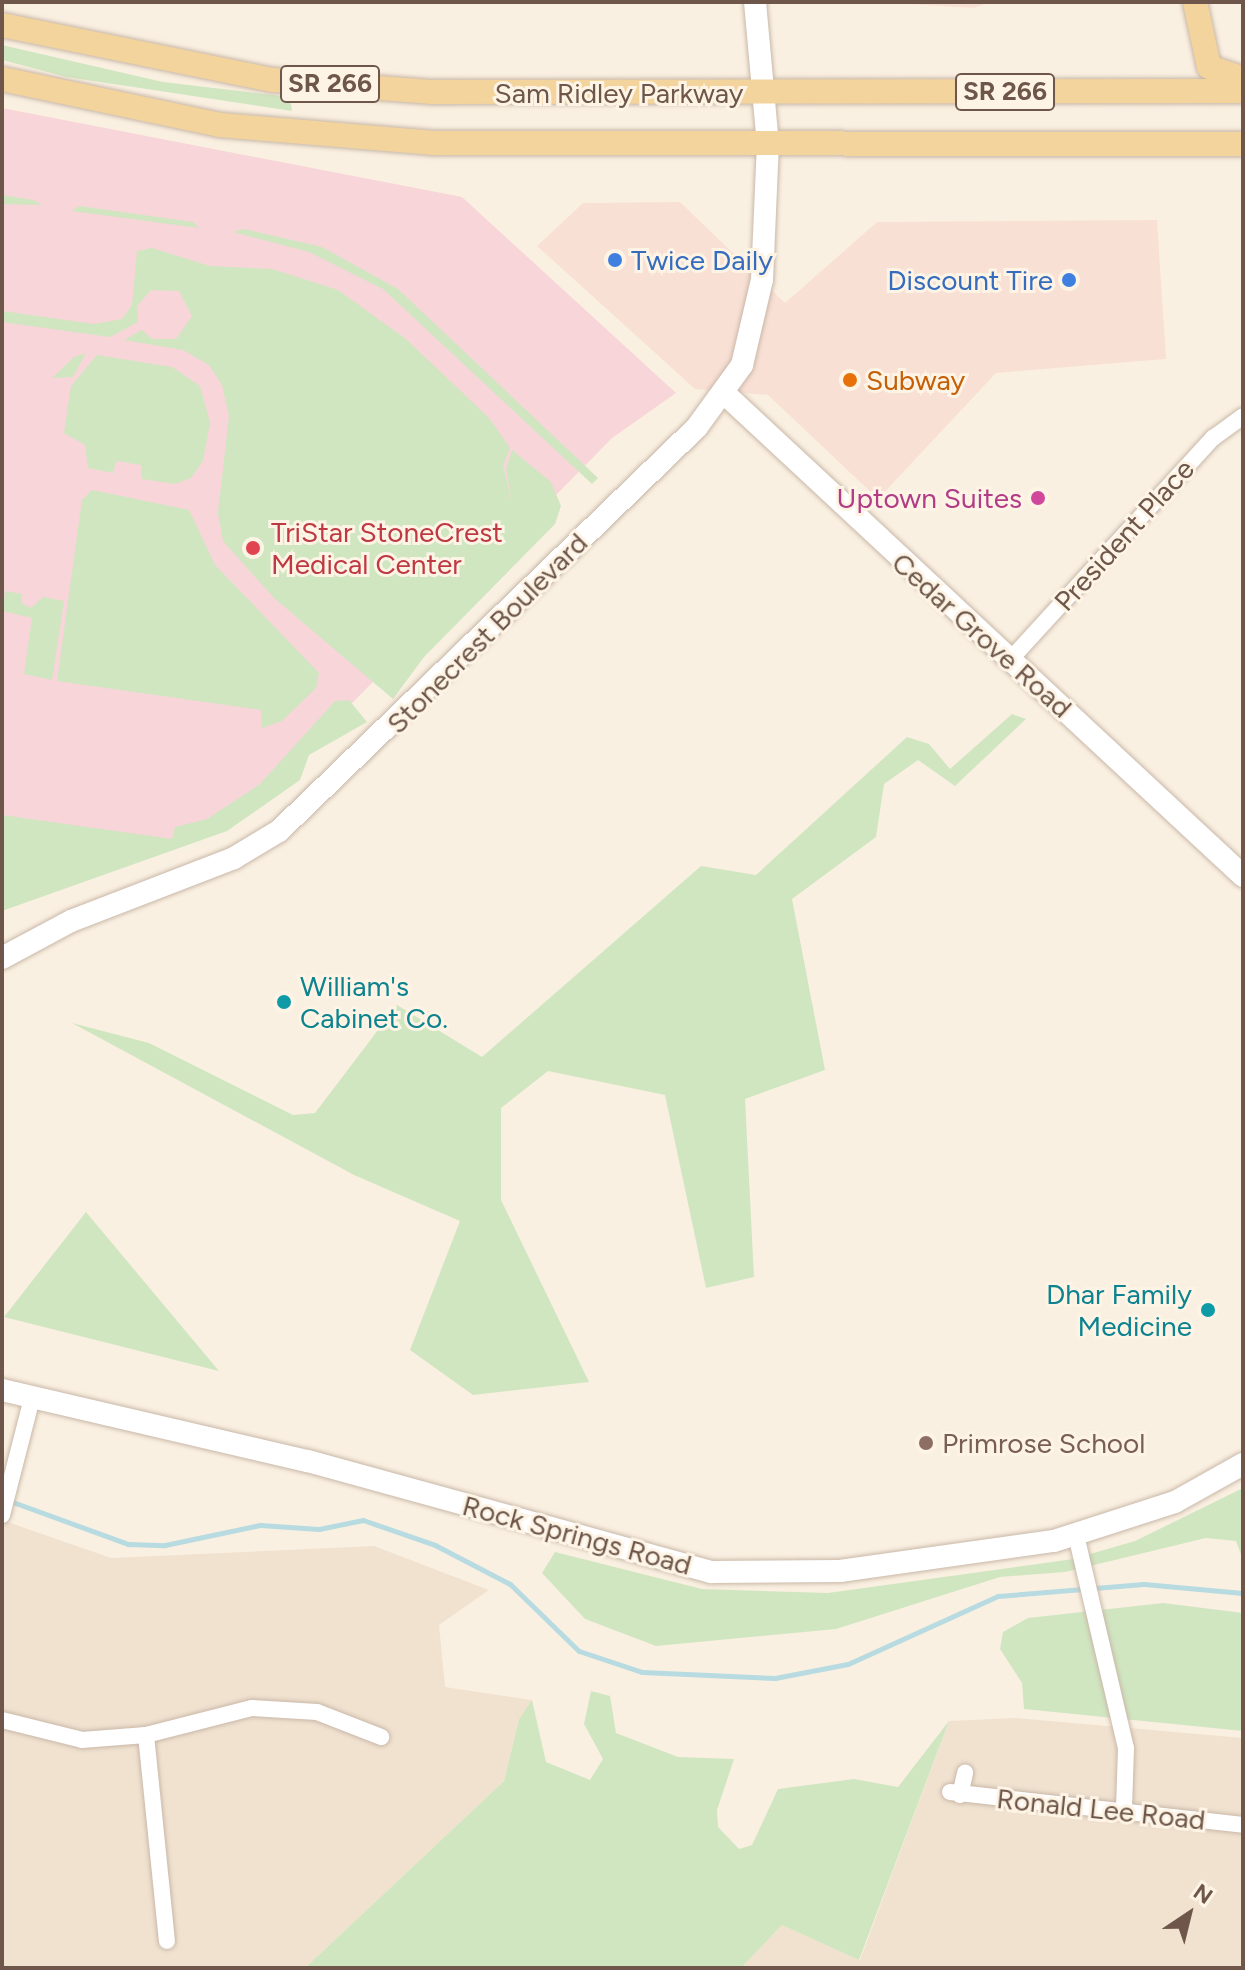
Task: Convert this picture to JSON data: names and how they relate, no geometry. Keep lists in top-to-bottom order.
{
  "streets": {
    "main road": ["SR 266", "Sam Ridley Parkway"],
    "street": [
      "President Place",
      "Stonecrest Boulevard",
      "Cedar Grove Road",
      "Rock Springs Road",
      "Ronald Lee Road"
    ]
  },
  "crossings": [
    ["Sam Ridley Parkway", "Stonecrest Boulevard"],
    ["President Place", "Cedar Grove Road"],
    ["Stonecrest Boulevard", "Cedar Grove Road"]
  ],
  "places": [
    "Twice Daily",
    "Discount Tire",
    "Subway",
    "Uptown Suites",
    "TriStar StoneCrest Medical Center",
    "William's Cabinet Co.",
    "Dhar Family Medicine",
    "Primrose School"
  ],
  "north": "top right"
}
